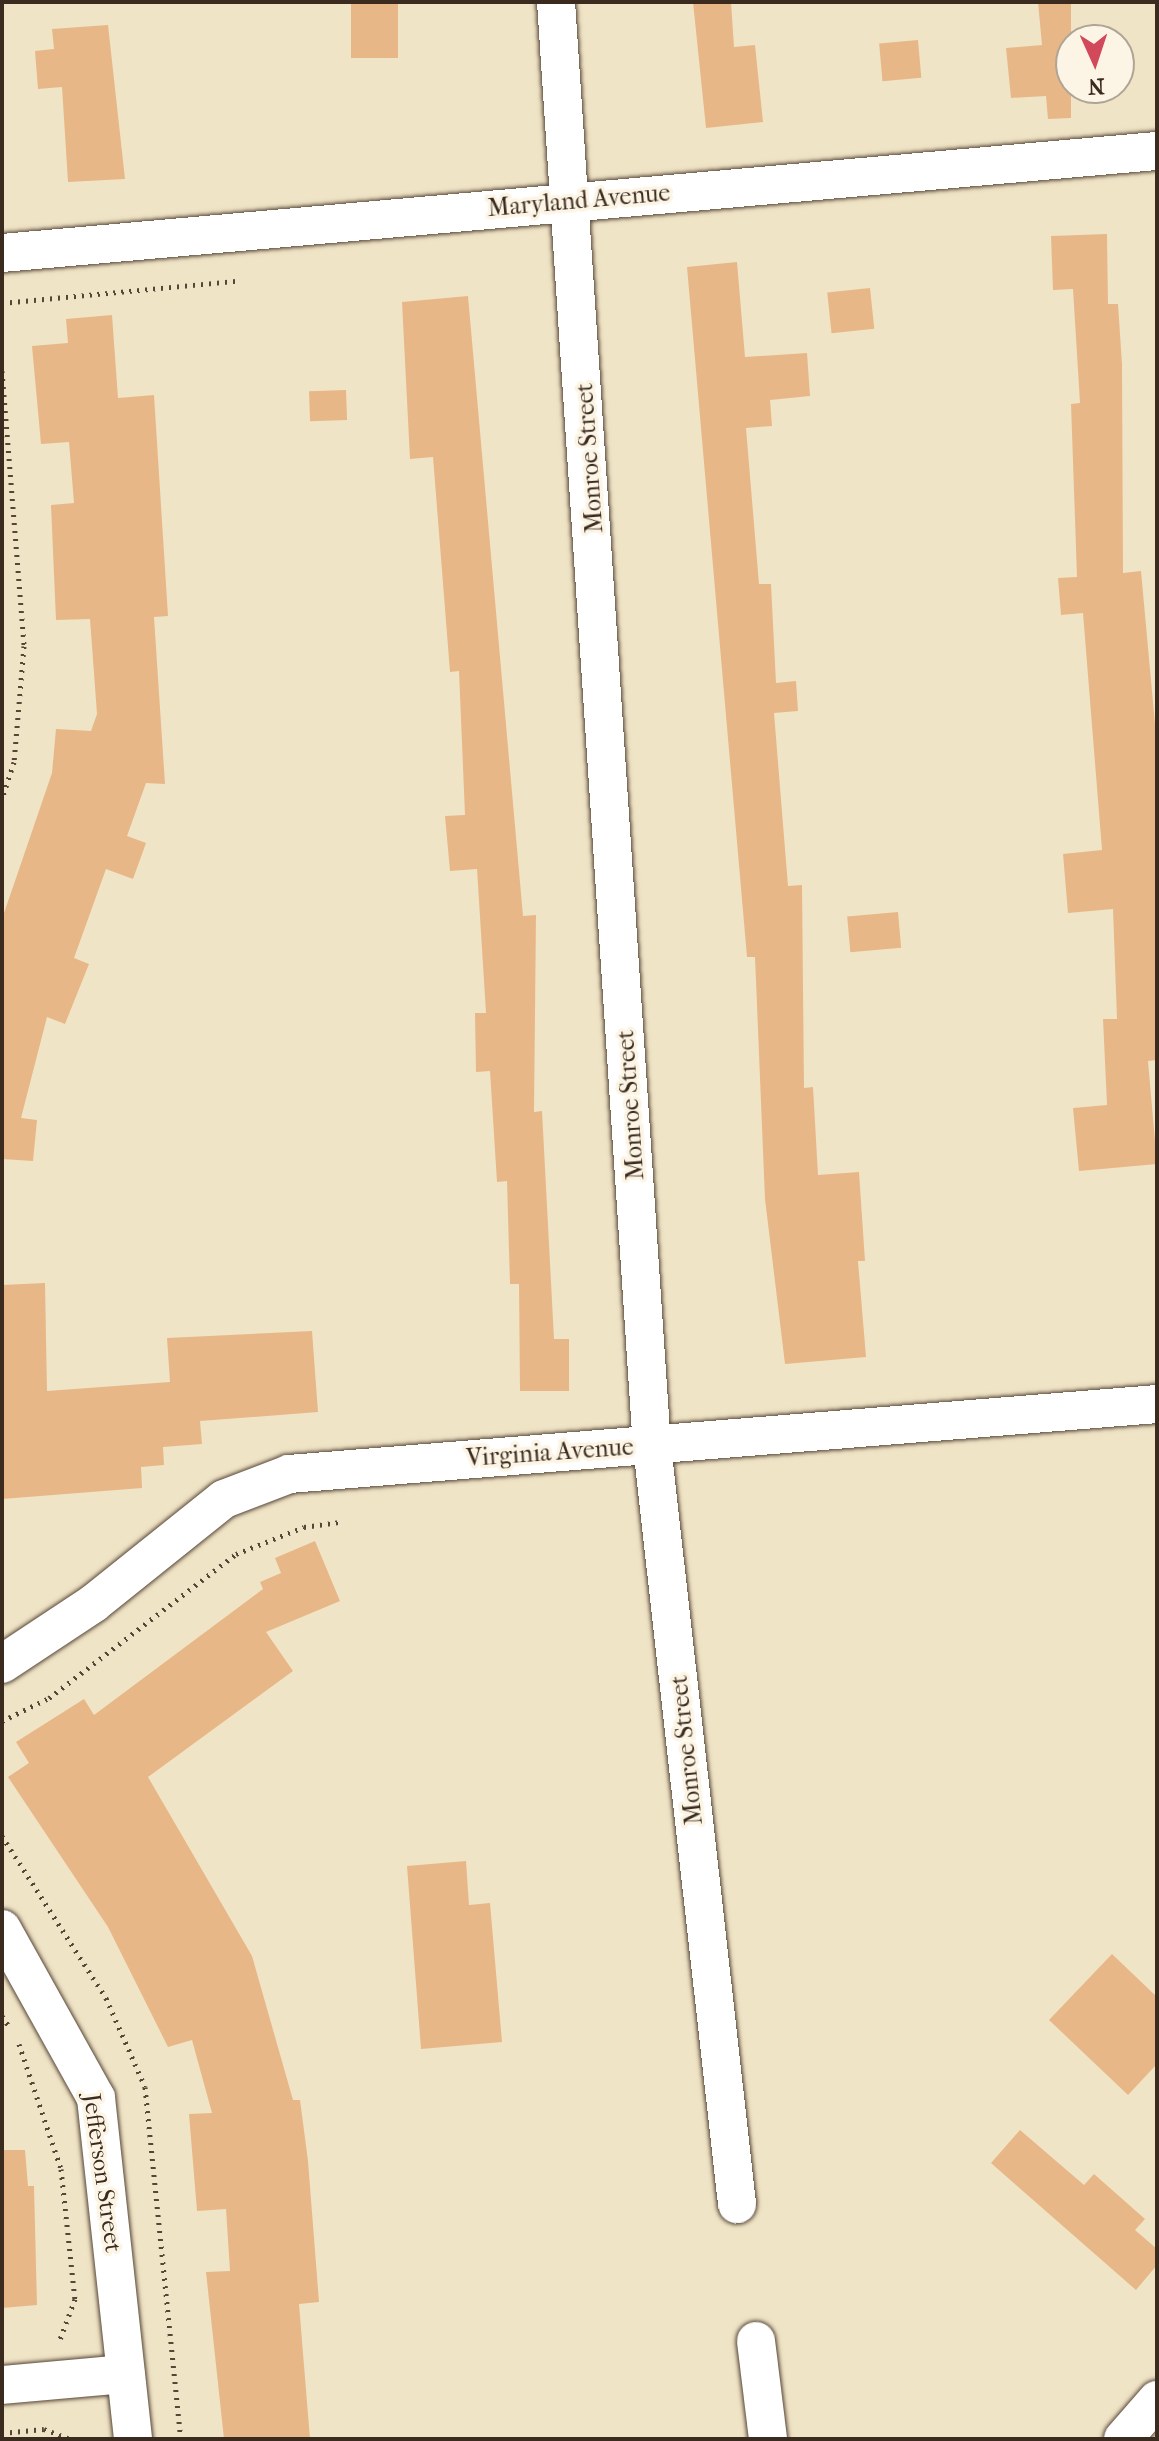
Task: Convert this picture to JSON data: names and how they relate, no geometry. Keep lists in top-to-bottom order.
{
  "streets": {
    "street": [
      "Maryland Avenue",
      "Monroe Street",
      "Virginia Avenue",
      "Jefferson Street"
    ]
  },
  "crossings": [
    ["Maryland Avenue", "Monroe Street"],
    ["Monroe Street", "Virginia Avenue"]
  ],
  "north": "bottom"
}
